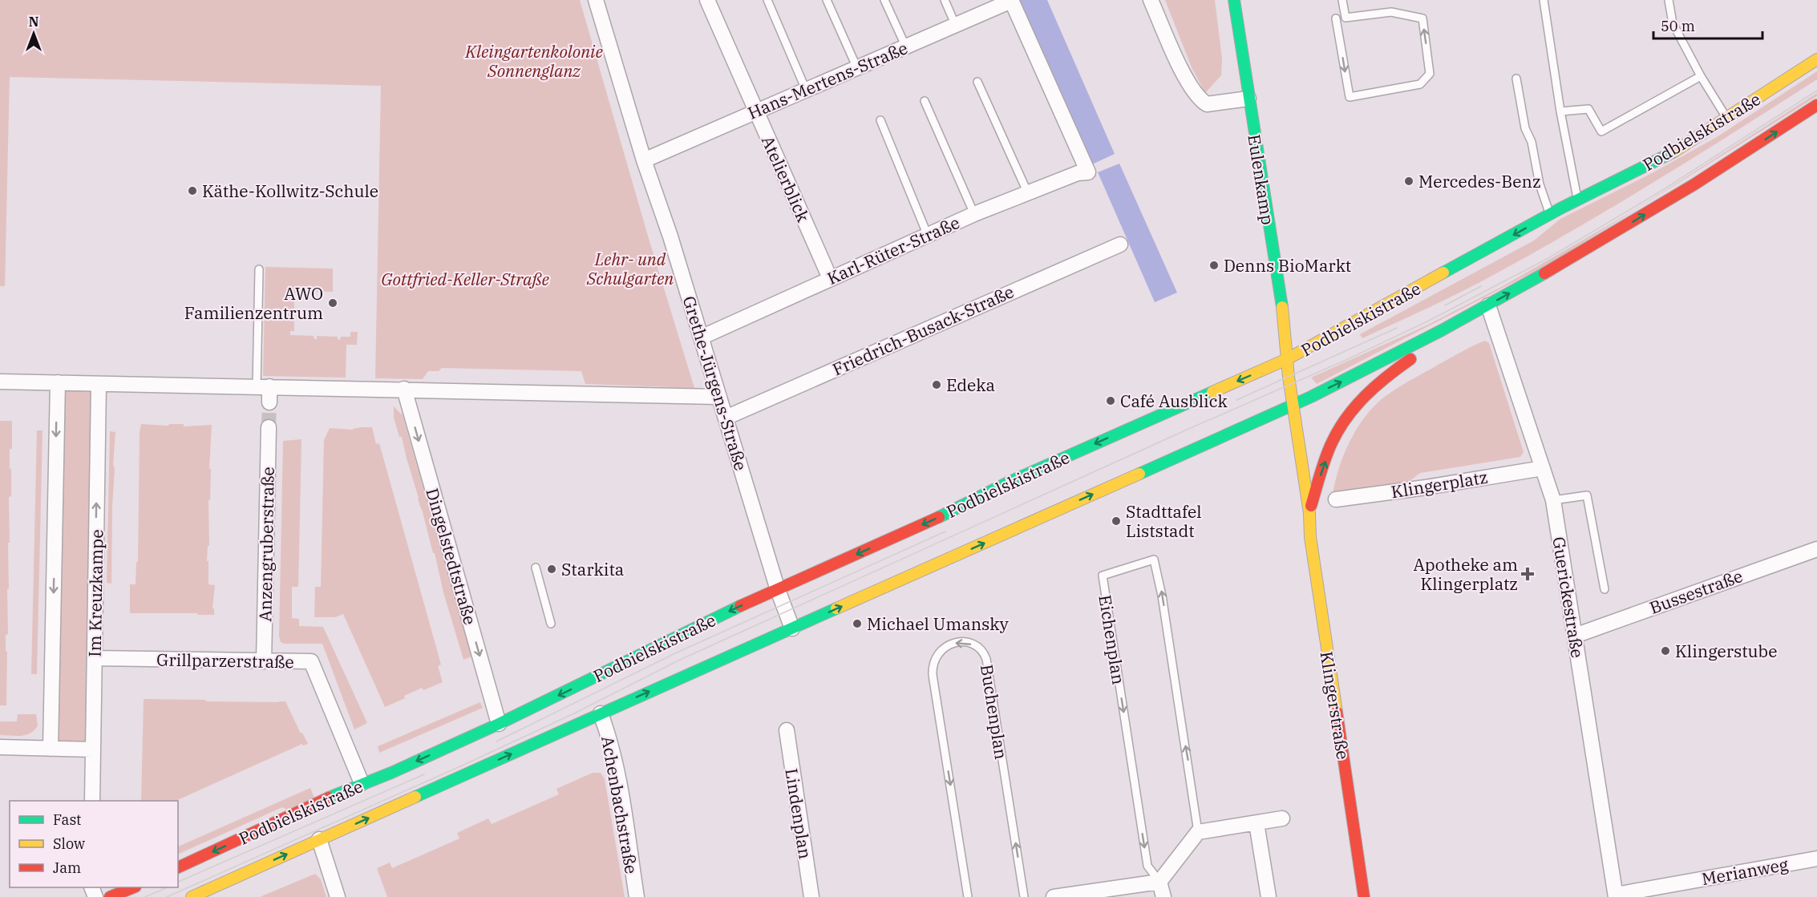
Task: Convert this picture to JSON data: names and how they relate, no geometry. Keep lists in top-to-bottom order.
{
  "streets": {
    "main road": ["Podbielskistraße", "Eulenkamp", "Klingerstraße"],
    "street": [
      "Hans-Mertens-Straße",
      "Atelierblick",
      "Karl-Rüter-Straße",
      "Friedrich-Busack-Straße",
      "Grethe-Jürgens-Straße",
      "Klingerplatz",
      "Anzengruberstraße",
      "Dingelstedtstraße",
      "Bussestraße",
      "Im Kreuzkampe",
      "Guerickestraße",
      "Grillparzerstraße",
      "Achenbachstraße",
      "Lindenplan",
      "Merianweg"
    ],
    "lane": ["Eichenplan", "Buchenplan"]
  },
  "crossings": [
    ["Hans-Mertens-Straße", "Atelierblick"],
    ["Hans-Mertens-Straße", "Karl-Rüter-Straße"],
    ["Hans-Mertens-Straße", "Grethe-Jürgens-Straße"],
    ["Podbielskistraße", "Eulenkamp"],
    ["Podbielskistraße", "Grethe-Jürgens-Straße"],
    ["Podbielskistraße", "Dingelstedtstraße"],
    ["Podbielskistraße", "Guerickestraße"],
    ["Podbielskistraße", "Grillparzerstraße"],
    ["Podbielskistraße", "Klingerstraße"],
    ["Podbielskistraße", "Achenbachstraße"],
    ["Atelierblick", "Karl-Rüter-Straße"],
    ["Eulenkamp", "Klingerstraße"],
    ["Karl-Rüter-Straße", "Grethe-Jürgens-Straße"],
    ["Friedrich-Busack-Straße", "Grethe-Jürgens-Straße"],
    ["Klingerplatz", "Guerickestraße"],
    ["Anzengruberstraße", "Grillparzerstraße"],
    ["Bussestraße", "Guerickestraße"],
    ["Im Kreuzkampe", "Grillparzerstraße"],
    ["Guerickestraße", "Klingerstraße"],
    ["Guerickestraße", "Merianweg"]
  ],
  "one_way": ["Dingelstedtstraße"],
  "parks": ["Kleingartenkolonie Sonnenglanz", "Lehr- und Schulgarten", "Gottfried-Keller-Straße"],
  "places": {
    "other": [
      "Mercedes-Benz",
      "Käthe-Kollwitz-Schule",
      "Denns BioMarkt",
      "AWO Familienzentrum",
      "Edeka",
      "Café Ausblick",
      "Stadttafel Liststadt",
      "Starkita",
      "Michael Umansky",
      "Klingerstube"
    ],
    "health": ["Apotheke am Klingerplatz"]
  },
  "legend": ["Fast", "Slow", "Jam"],
  "scale_bar": "50 m",
  "north": "top"
}
